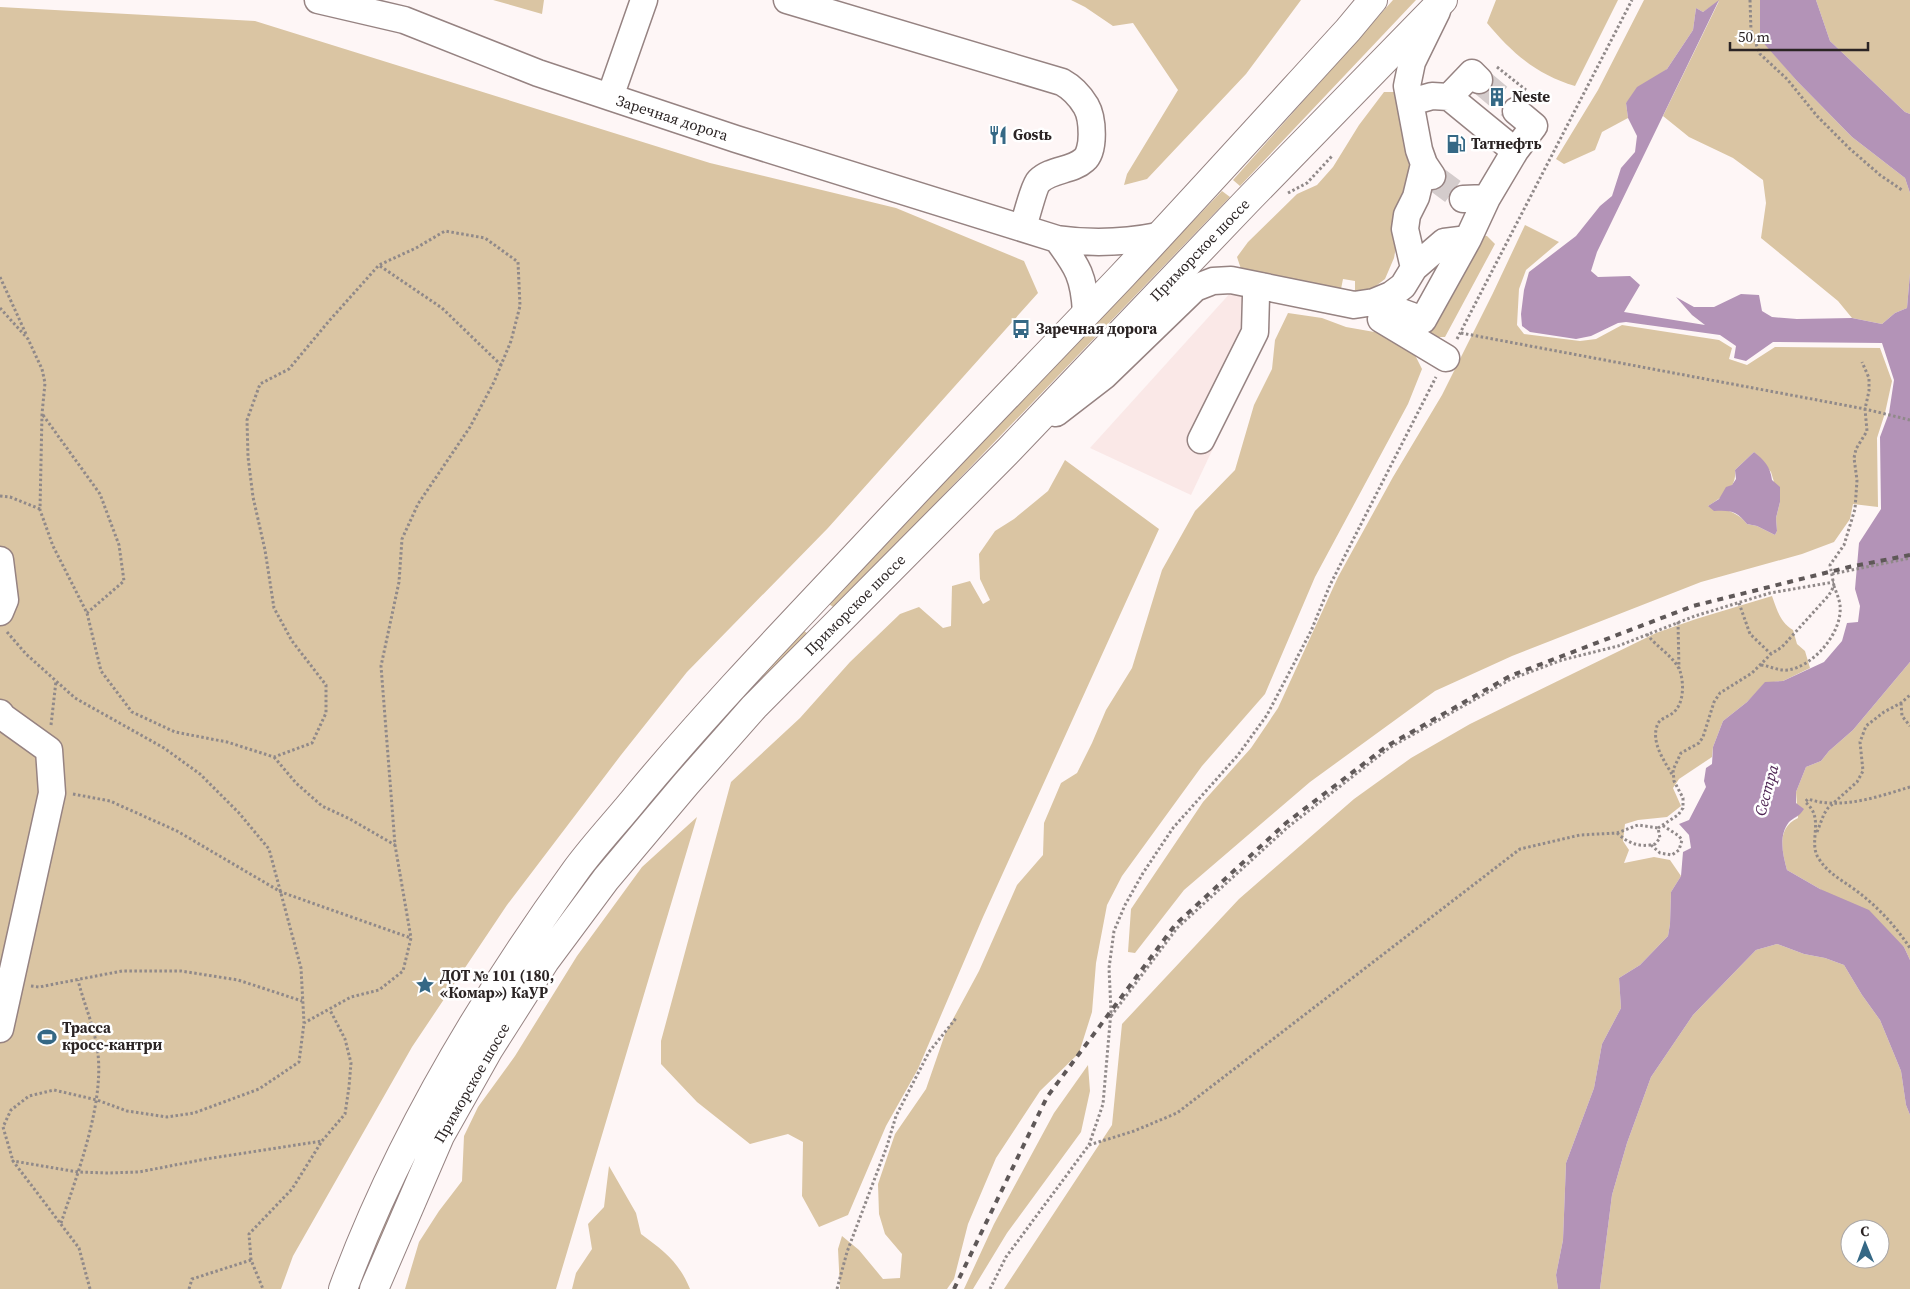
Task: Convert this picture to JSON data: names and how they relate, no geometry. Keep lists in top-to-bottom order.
{
  "streets": {
    "highway": ["Приморское шоссе"],
    "street": ["Заречная дорога"]
  },
  "crossings": [
    ["Заречная дорога", "Приморское шоссе"]
  ],
  "water": ["Сестра"],
  "places": {
    "building": ["Neste"],
    "restaurant": ["Gostь"],
    "fuel station": ["Татнефть"],
    "bus stop": ["Заречная дорога"],
    "place": ["ДОТ № 101 (180, «Комар») КаУР"],
    "sports": ["Трасса кросс-кантри"]
  },
  "scale_bar": "50 m",
  "north": "top"
}
